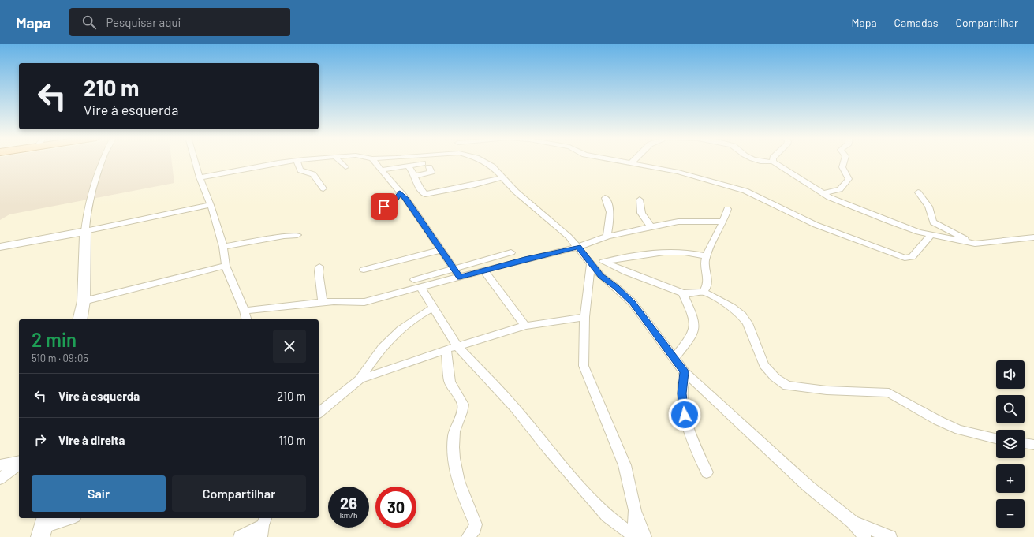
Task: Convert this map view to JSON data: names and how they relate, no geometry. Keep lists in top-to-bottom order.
{
  "page": {
    "header": "Mapa",
    "search": "Pesquisar aqui",
    "nav": ["Mapa", "Camadas", "Compartilhar"],
    "turn": ["210 m", "Vire à esquerda"],
    "heading": ["2 min", "510 m · 09:05"],
    "map_buttons": ["+", "−"],
    "list": [
      {
        "name": "Vire à esquerda",
        "value": "210 m"
      },
      {
        "name": "Vire à direita",
        "value": "110 m"
      }
    ],
    "buttons": ["Sair", "Compartilhar"],
    "speed": "26 km/h",
    "limit": "30"
  }
}
